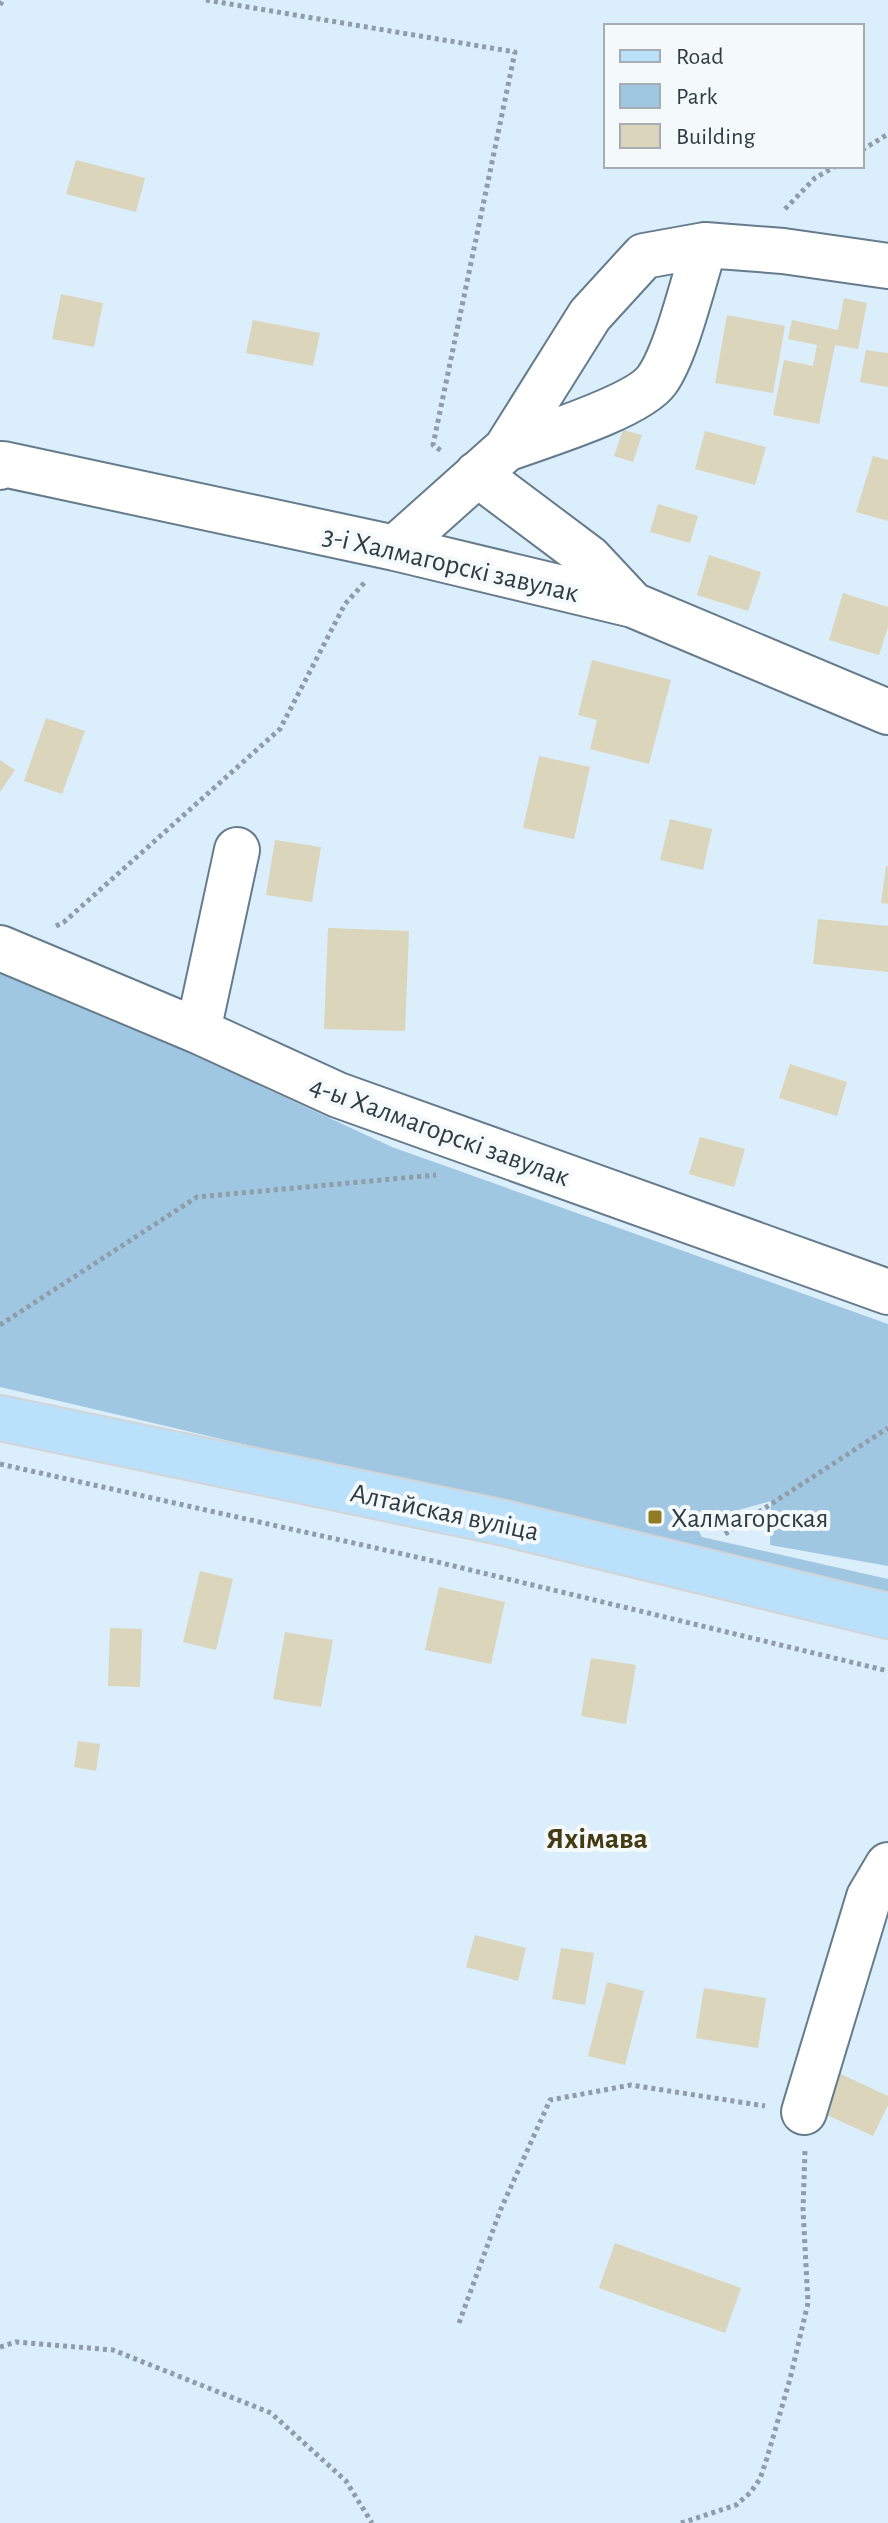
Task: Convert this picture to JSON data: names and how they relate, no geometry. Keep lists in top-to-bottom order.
{
  "streets": {
    "main road": ["Алтайская вуліца"],
    "street": ["3-і Халмагорскі завулак", "4-ы Халмагорскі завулак"]
  },
  "districts": ["Яхімава"],
  "places": {
    "transit": ["Халмагорская"]
  },
  "legend": ["Road", "Park", "Building"]
}
